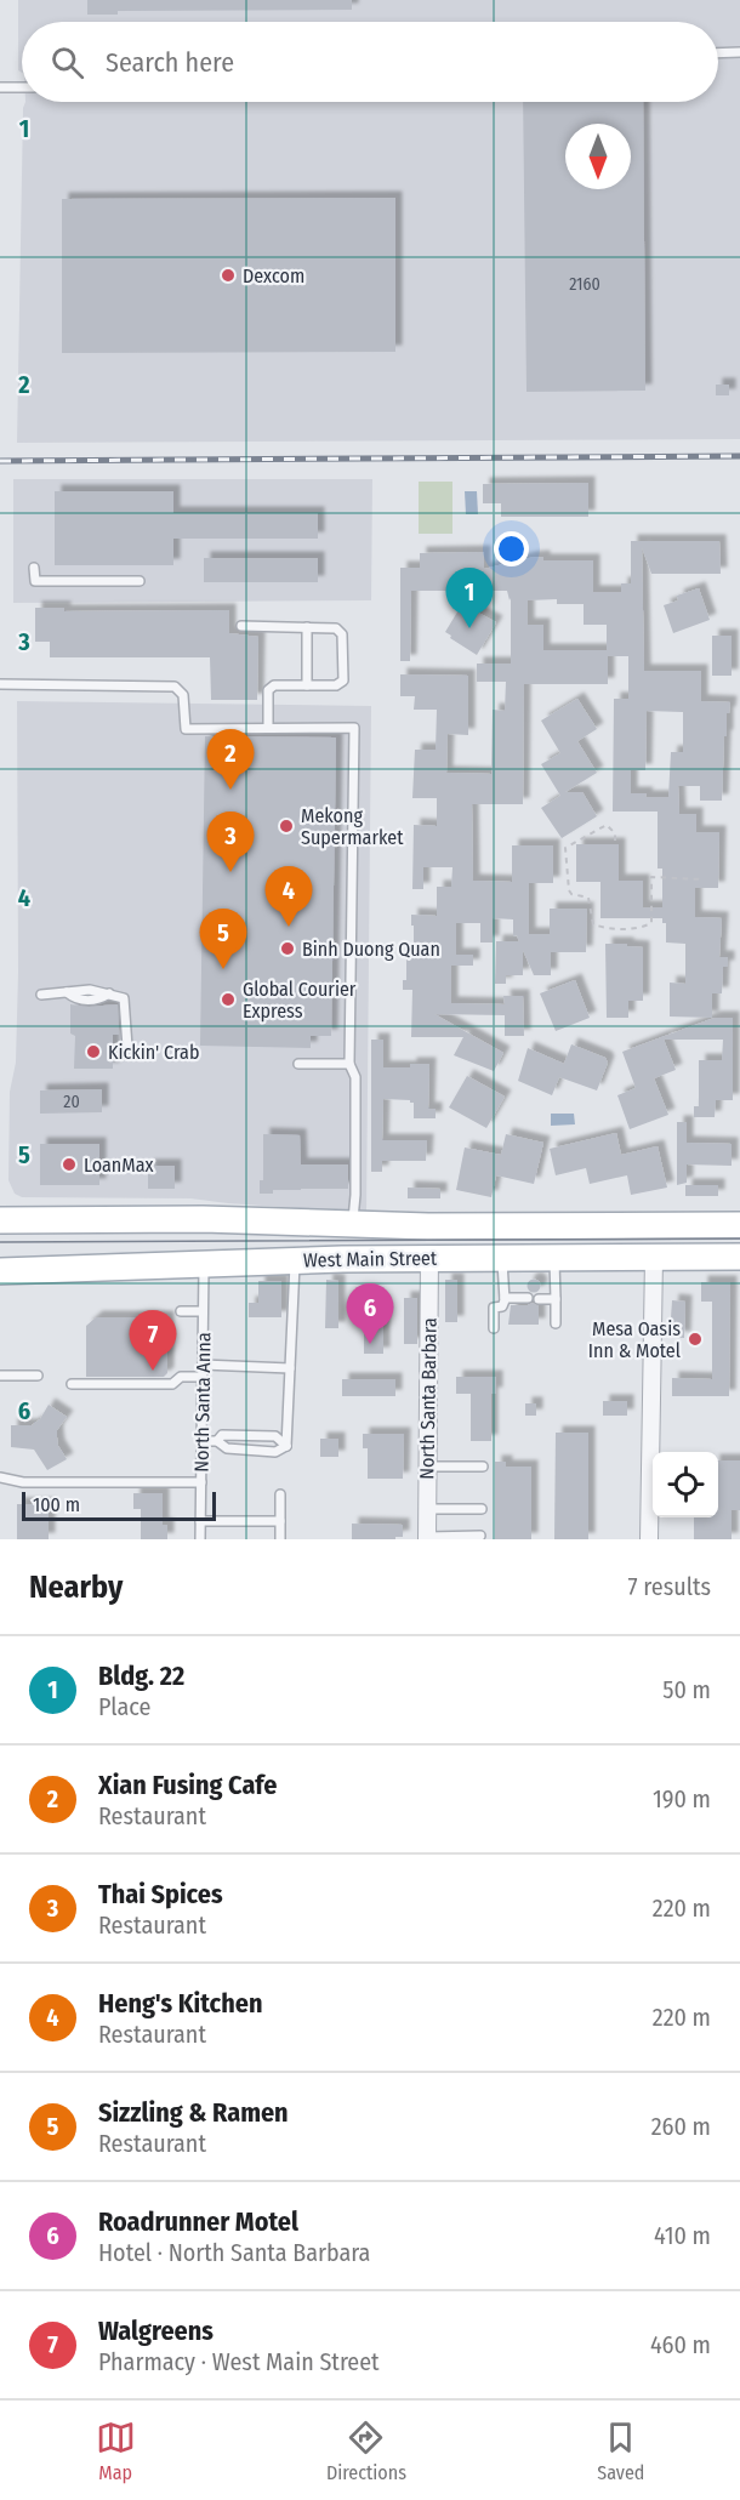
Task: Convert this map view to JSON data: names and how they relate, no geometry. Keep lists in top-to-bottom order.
{
  "streets": {
    "main road": ["West Main Street"],
    "street": ["North Santa Barbara"],
    "lane": ["North Santa Anna"]
  },
  "crossings": [
    ["West Main Street", "North Santa Barbara"],
    ["West Main Street", "North Santa Anna"]
  ],
  "places": [
    "Dexcom",
    "Mekong Supermarket",
    "Binh Duong Quan",
    "Global Courier Express",
    "Kickin' Crab",
    "LoanMax",
    "Mesa Oasis Inn & Motel"
  ],
  "house_numbers": ["2160", "20"],
  "scale_bar": "100 m",
  "north": "bottom",
  "page": {
    "search": "Search here",
    "pins": [
      "1",
      "2",
      "3",
      "4",
      "5",
      "6",
      "7"
    ],
    "scale": "100 m",
    "heading": ["Nearby", "7 results"],
    "list": [
      {
        "mark": "1",
        "name": "Bldg. 22",
        "note": "Place",
        "value": "50 m"
      },
      {
        "mark": "2",
        "name": "Xian Fusing Cafe",
        "note": "Restaurant",
        "value": "190 m"
      },
      {
        "mark": "3",
        "name": "Thai Spices",
        "note": "Restaurant",
        "value": "220 m"
      },
      {
        "mark": "4",
        "name": "Heng's Kitchen",
        "note": "Restaurant",
        "value": "220 m"
      },
      {
        "mark": "5",
        "name": "Sizzling & Ramen",
        "note": "Restaurant",
        "value": "260 m"
      },
      {
        "mark": "6",
        "name": "Roadrunner Motel",
        "note": "Hotel · North Santa Barbara",
        "value": "410 m"
      },
      {
        "mark": "7",
        "name": "Walgreens",
        "note": "Pharmacy · West Main Street",
        "value": "460 m"
      }
    ],
    "nav": ["Map", "Directions", "Saved"]
  },
  "grid": {
    "rows": [
      "1",
      "2",
      "3",
      "4",
      "5",
      "6"
    ]
  }
}
